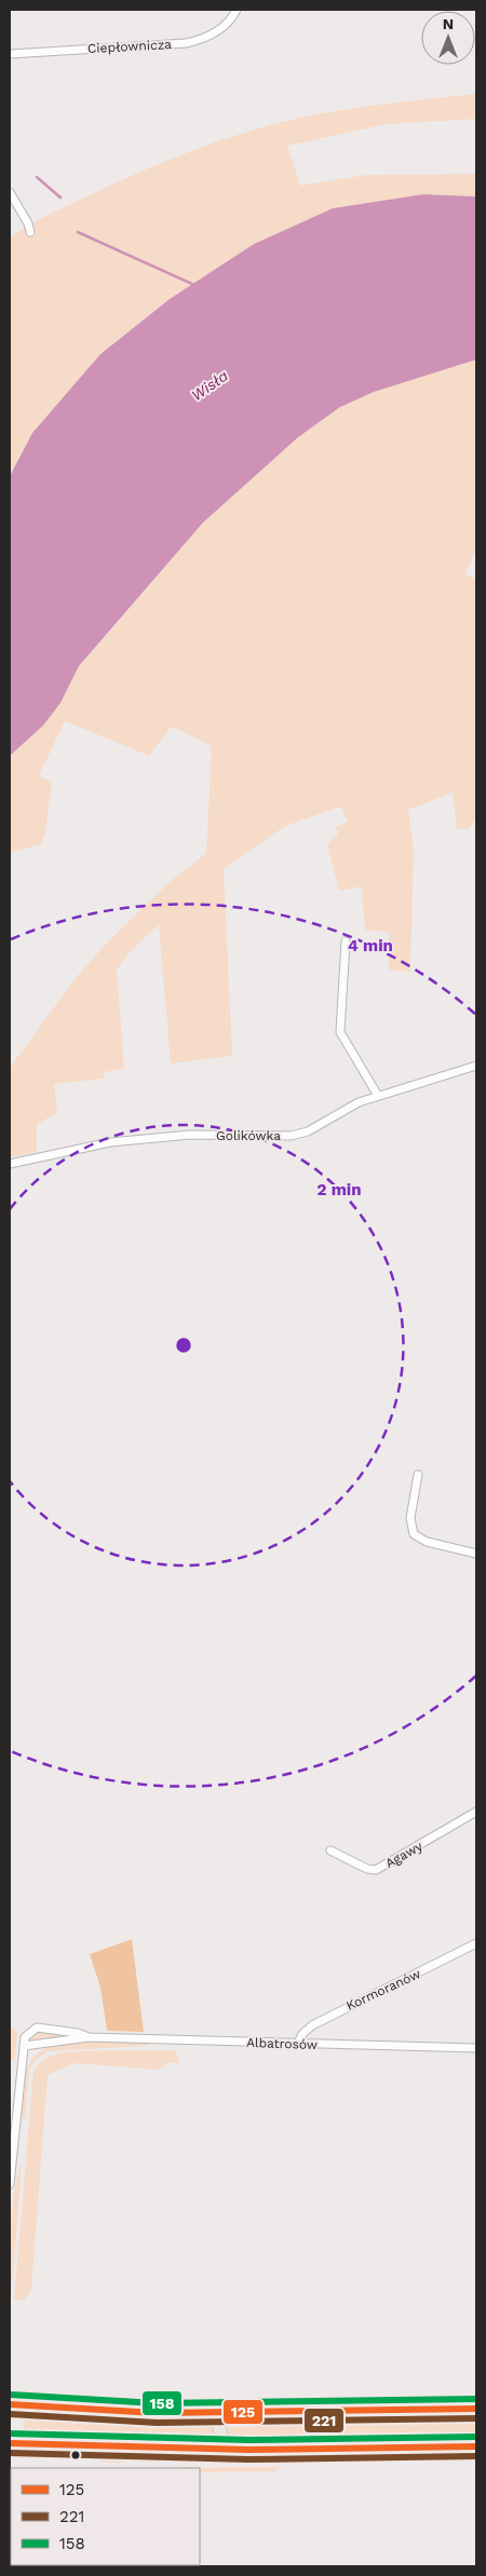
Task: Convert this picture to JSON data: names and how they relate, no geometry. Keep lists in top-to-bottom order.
{
  "streets": {
    "street": [
      "Ciepłownicza",
      "Golikówka",
      "Agawy",
      "Kormoranów",
      "Albatrosów"
    ]
  },
  "crossings": [
    ["Kormoranów", "Albatrosów"]
  ],
  "water": ["Wisła"],
  "lines": ["transit line 158", "transit line 125", "transit line 221"],
  "legend": ["125", "221", "158"],
  "north": "top",
  "rings": ["4 min", "2 min"]
}
